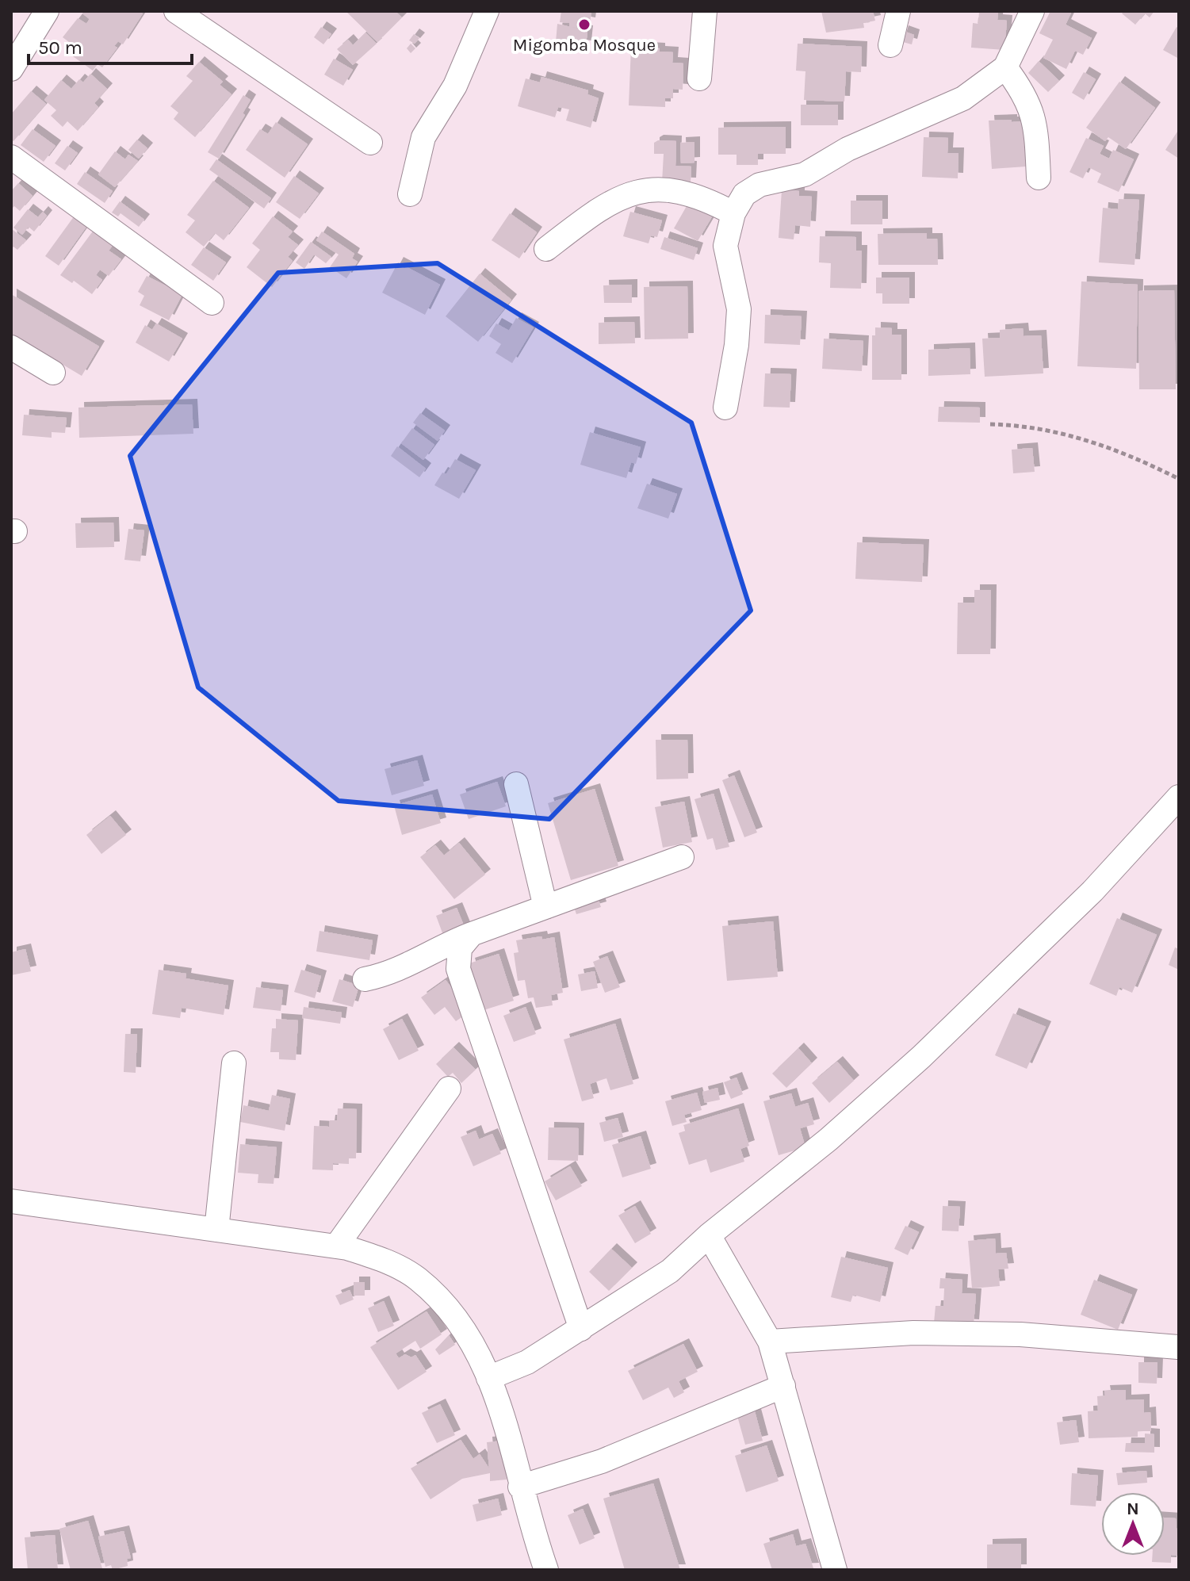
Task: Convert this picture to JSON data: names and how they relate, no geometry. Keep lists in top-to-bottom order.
{
  "places": ["Migomba Mosque"],
  "scale_bar": "50 m",
  "north": "top"
}
